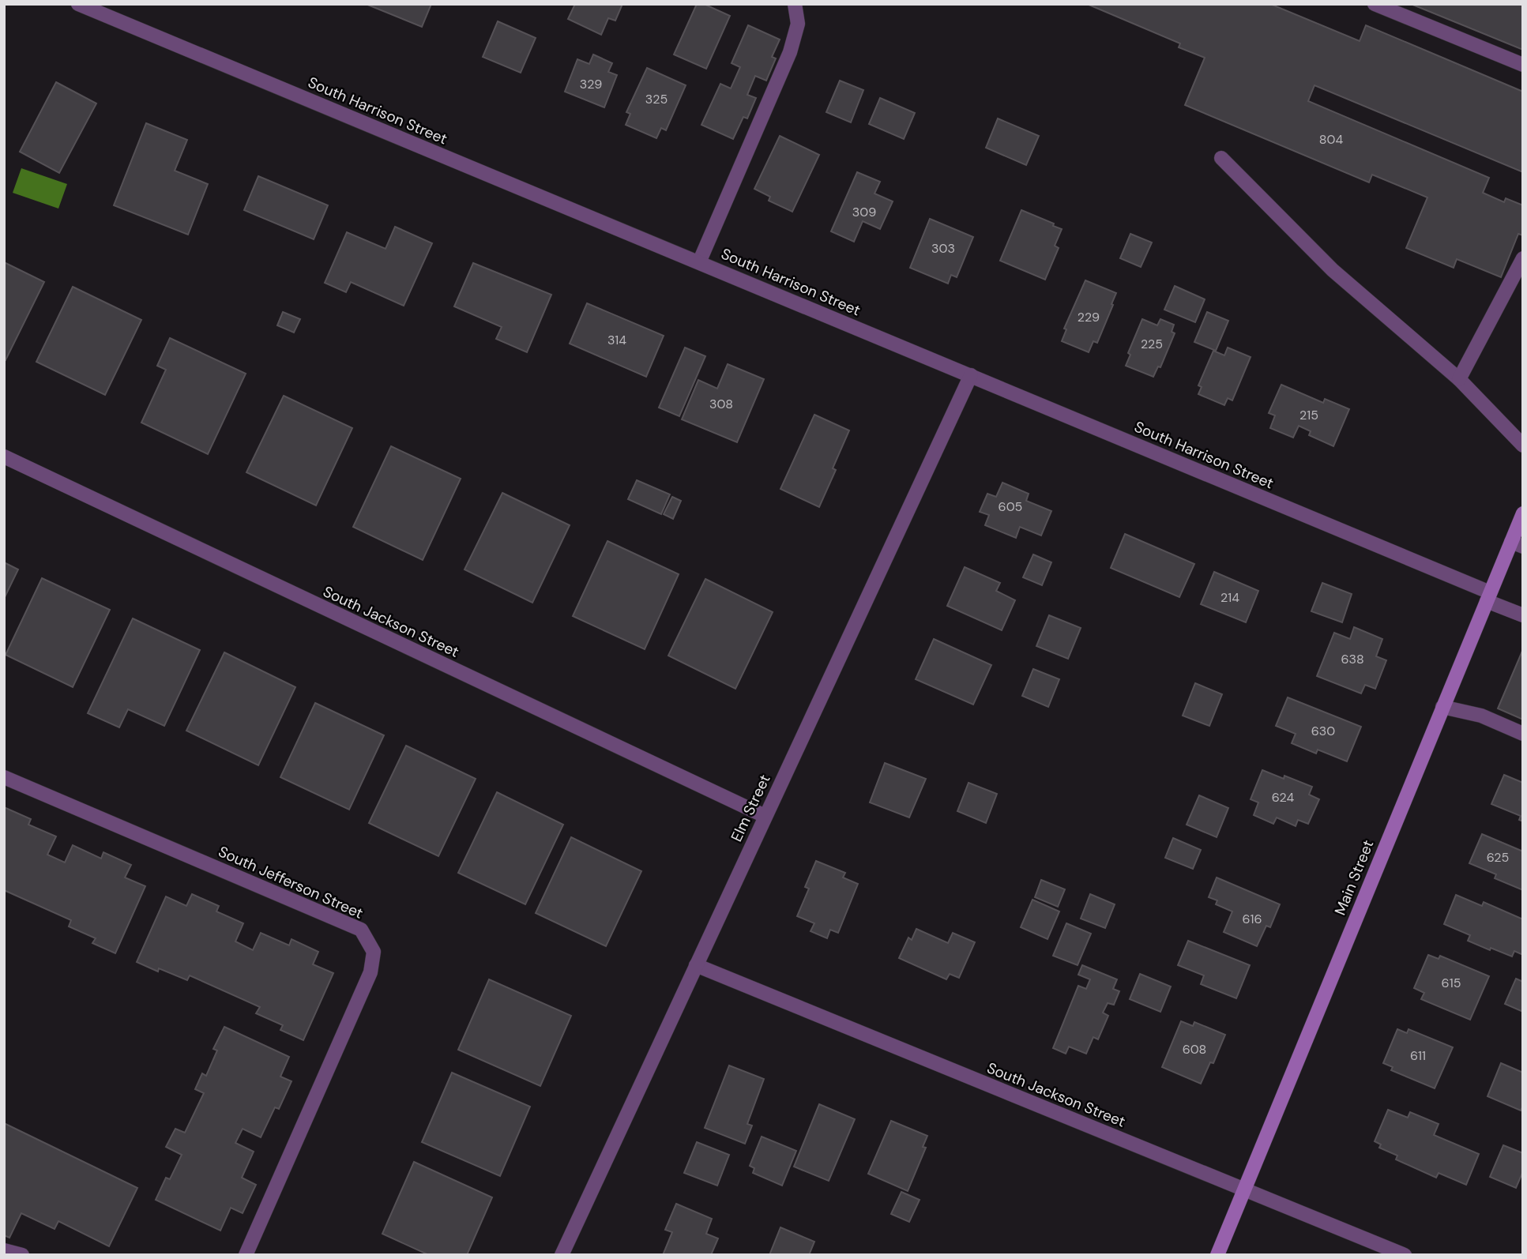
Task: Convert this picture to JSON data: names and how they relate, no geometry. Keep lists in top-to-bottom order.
{
  "streets": {
    "main road": ["Main Street"],
    "street": [
      "South Harrison Street",
      "South Jackson Street",
      "Elm Street",
      "South Jefferson Street"
    ]
  },
  "crossings": [
    ["South Harrison Street", "Elm Street"],
    ["South Harrison Street", "Main Street"],
    ["South Jackson Street", "Elm Street"],
    ["South Jackson Street", "Main Street"]
  ],
  "house_numbers": [
    "329",
    "325",
    "804",
    "309",
    "303",
    "229",
    "314",
    "225",
    "308",
    "215",
    "605",
    "214",
    "638",
    "630",
    "624",
    "625",
    "616",
    "615",
    "608",
    "611"
  ]
}
